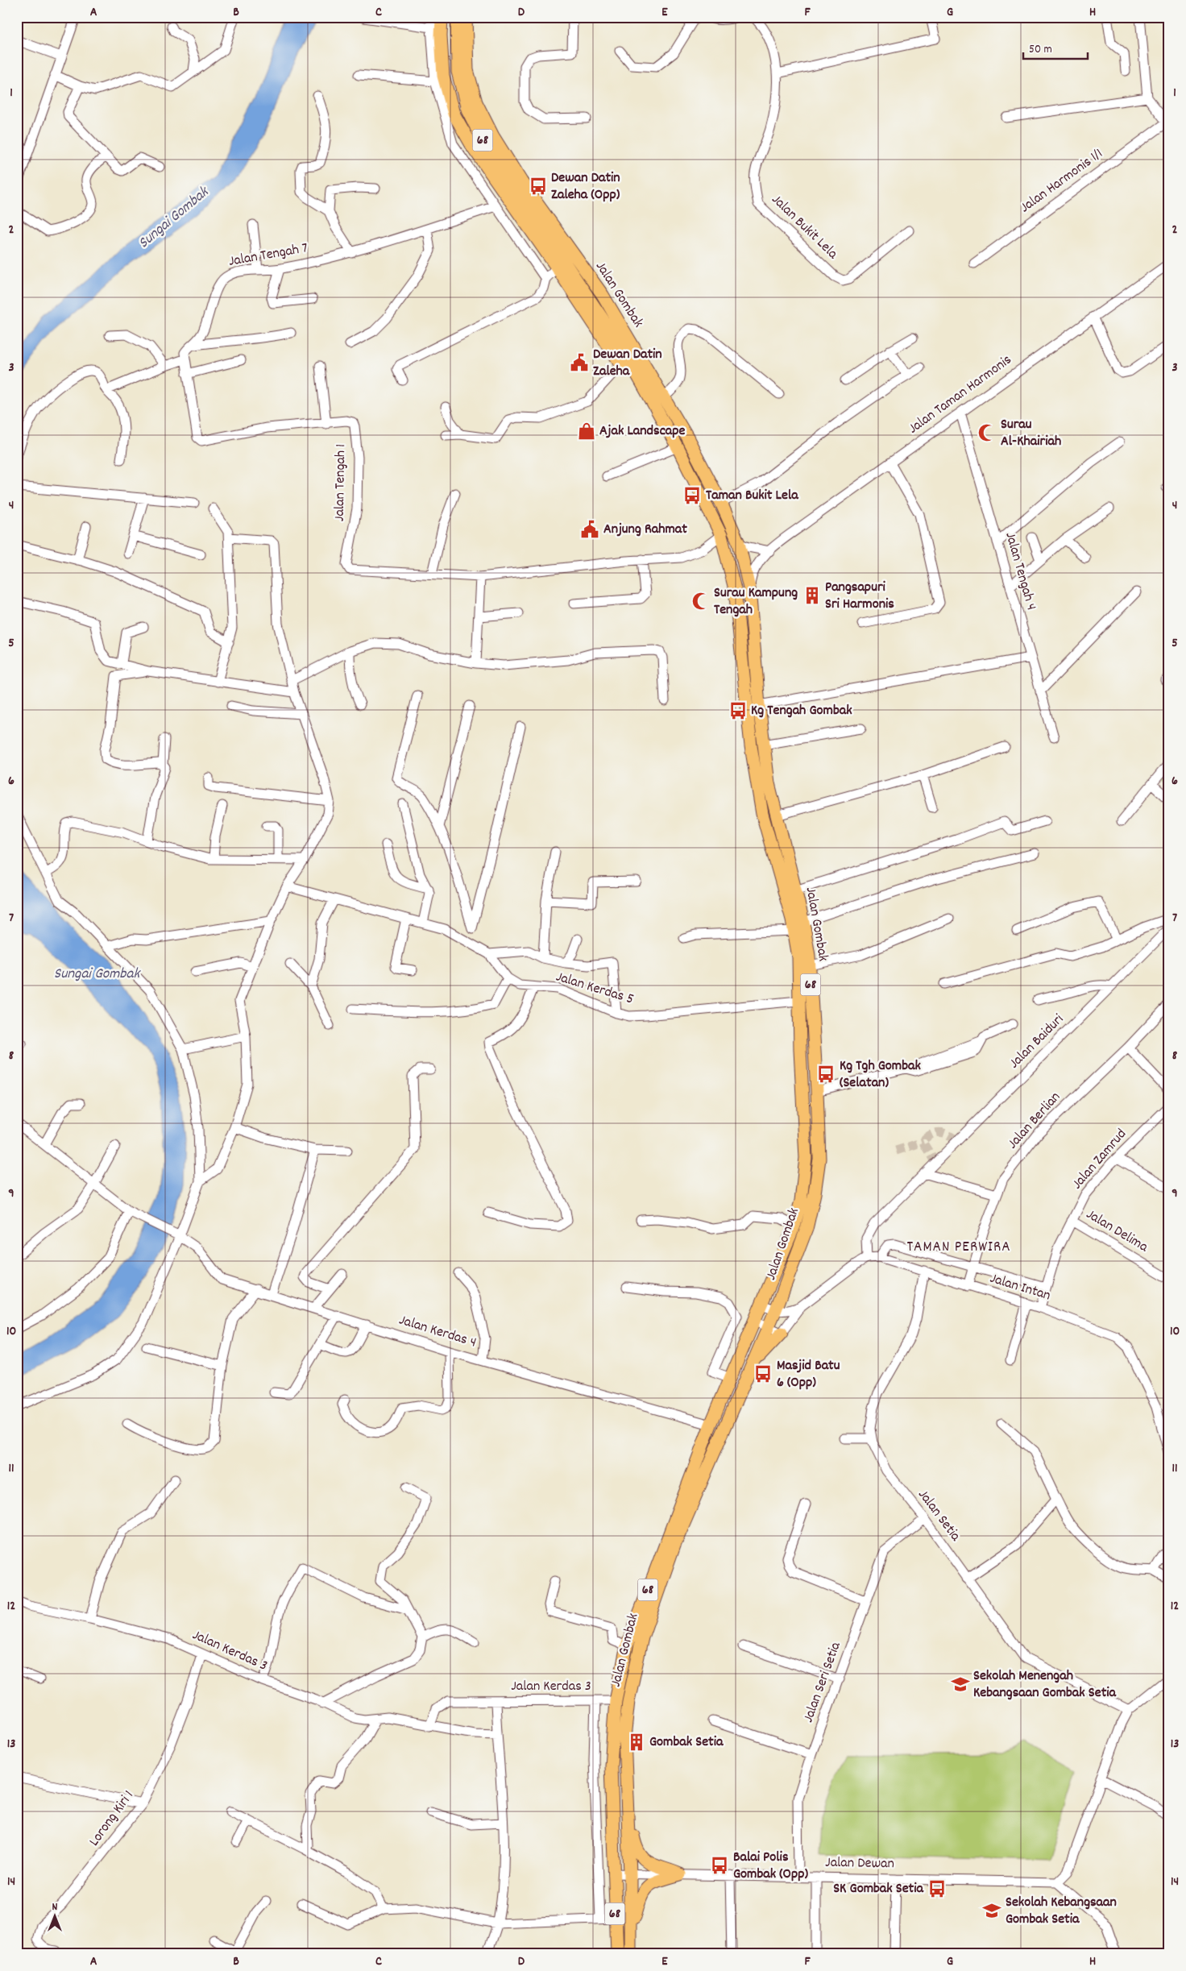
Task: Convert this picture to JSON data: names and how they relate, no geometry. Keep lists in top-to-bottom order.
{
  "streets": {
    "main road": ["68", "Jalan Gombak"],
    "street": [
      "Jalan Harmonis 1/1",
      "Jalan Bukit Lela",
      "Jalan Tengah 7",
      "Jalan Taman Harmonis",
      "Jalan Tengah 1",
      "Jalan Tengah 4",
      "Jalan Kerdas 5",
      "Jalan Baiduri",
      "Jalan Berlian",
      "Jalan Zamrud",
      "Jalan Delima",
      "Jalan Intan",
      "Jalan Kerdas 4",
      "Jalan Setia",
      "Jalan Kerdas 3",
      "Jalan Seri Setia",
      "Lorong Kiri 1",
      "Jalan Dewan"
    ]
  },
  "crossings": [
    ["Jalan Gombak", "Jalan Taman Harmonis"],
    ["Jalan Gombak", "Jalan Kerdas 5"],
    ["Jalan Gombak", "Jalan Intan"],
    ["Jalan Gombak", "Jalan Kerdas 4"],
    ["Jalan Gombak", "Jalan Kerdas 3"],
    ["Jalan Gombak", "Jalan Dewan"],
    ["Jalan Taman Harmonis", "Jalan Tengah 4"],
    ["Jalan Baiduri", "Jalan Intan"],
    ["Jalan Berlian", "Jalan Intan"],
    ["Jalan Zamrud", "Jalan Delima"],
    ["Jalan Zamrud", "Jalan Intan"],
    ["Jalan Intan", "Jalan Setia"],
    ["Jalan Setia", "Jalan Seri Setia"],
    ["Jalan Kerdas 3", "Lorong Kiri 1"],
    ["Jalan Seri Setia", "Jalan Dewan"]
  ],
  "districts": ["TAMAN PERWIRA"],
  "water": ["Sungai Gombak"],
  "places": {
    "bus stop": [
      "Dewan Datin Zaleha (Opp)",
      "Taman Bukit Lela",
      "Kg Tengah Gombak",
      "Kg Tgh Gombak (Selatan)",
      "Masjid Batu 6 (Opp)",
      "Balai Polis Gombak (Opp)",
      "SK Gombak Setia"
    ],
    "public building": ["Dewan Datin Zaleha", "Anjung Rahmat"],
    "shop": ["Ajak Landscape"],
    "mosque": ["Surau Al-Khairiah", "Surau Kampung Tengah"],
    "building": ["Pangsapuri Sri Harmonis", "Gombak Setia"],
    "school or university": ["Sekolah Menengah Kebangsaan Gombak Setia", "Sekolah Kebangsaan Gombak Setia"]
  },
  "scale_bar": "50 m",
  "north": "top",
  "grid": {
    "columns": [
      "A",
      "B",
      "C",
      "D",
      "E",
      "F",
      "G",
      "H"
    ],
    "rows": [
      "1",
      "2",
      "3",
      "4",
      "5",
      "6",
      "7",
      "8",
      "9",
      "10",
      "11",
      "12",
      "13",
      "14"
    ]
  }
}
